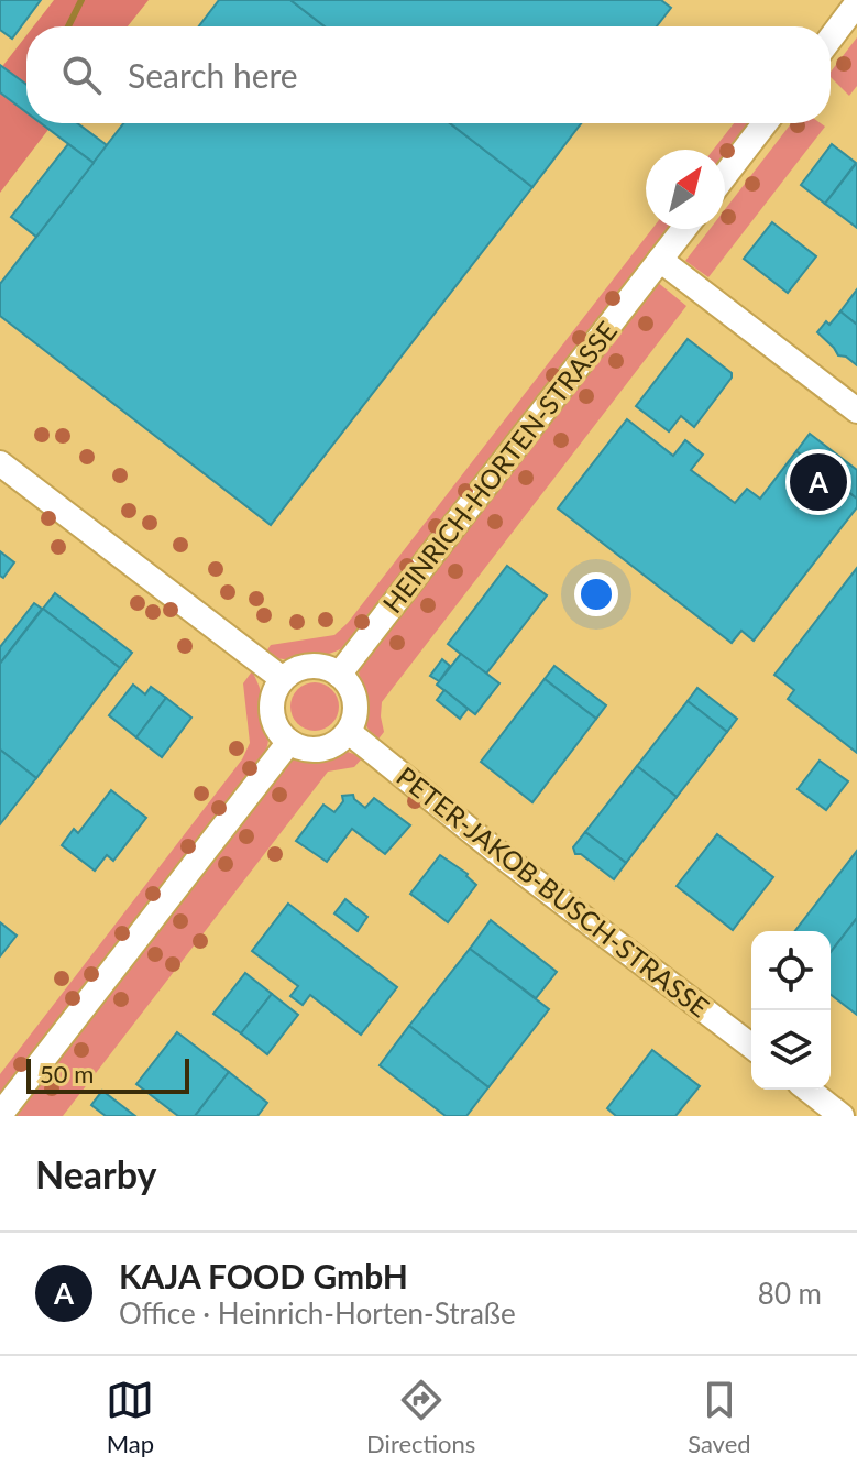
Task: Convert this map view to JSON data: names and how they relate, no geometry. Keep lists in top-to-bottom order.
{
  "streets": {
    "street": ["HEINRICH-HORTEN-STRASSE", "PETER-JAKOB-BUSCH-STRASSE"]
  },
  "crossings": [
    ["HEINRICH-HORTEN-STRASSE", "PETER-JAKOB-BUSCH-STRASSE"]
  ],
  "scale_bar": "50 m",
  "north": "top right",
  "page": {
    "search": "Search here",
    "pins": "A",
    "scale": "50 m",
    "heading": "Nearby",
    "list": [
      {
        "mark": "A",
        "name": "KAJA FOOD GmbH",
        "note": "Office · Heinrich-Horten-Straße",
        "value": "80 m"
      }
    ],
    "nav": ["Map", "Directions", "Saved"]
  }
}
